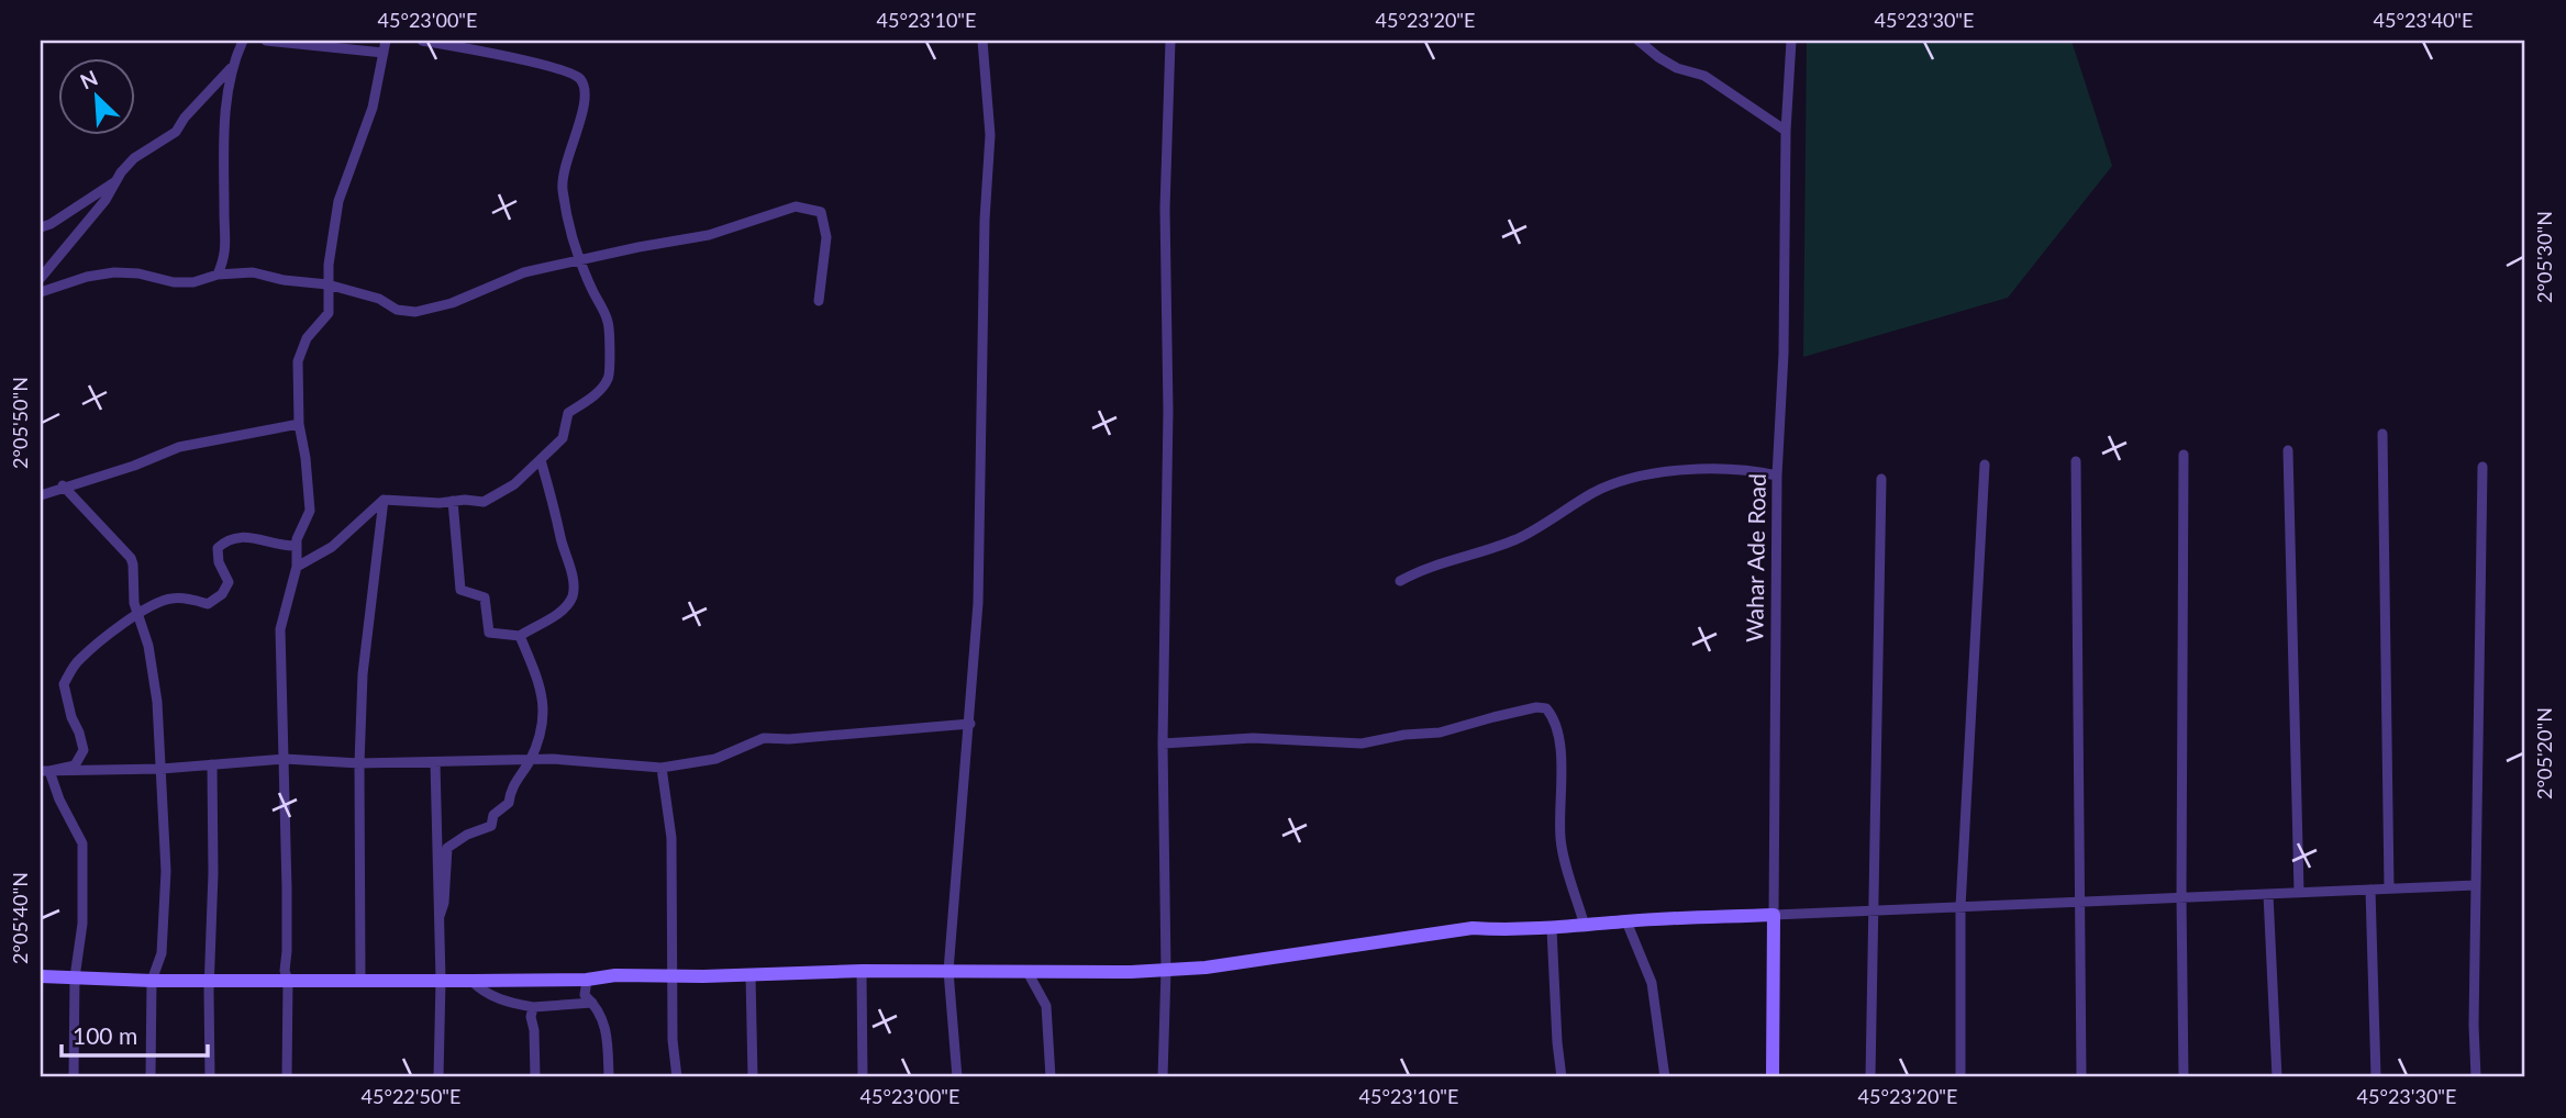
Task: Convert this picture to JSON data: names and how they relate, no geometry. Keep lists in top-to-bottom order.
{
  "streets": {
    "street": ["Wahar Ade Road"]
  },
  "scale_bar": "100 m",
  "north": "top left",
  "coordinates": [
    "45°23'00\"E",
    "45°23'10\"E",
    "45°23'20\"E",
    "45°23'30\"E",
    "45°23'40\"E",
    "2°05'30\"N",
    "2°05'50\"N",
    "2°05'20\"N",
    "2°05'40\"N",
    "45°22'50\"E"
  ]
}
